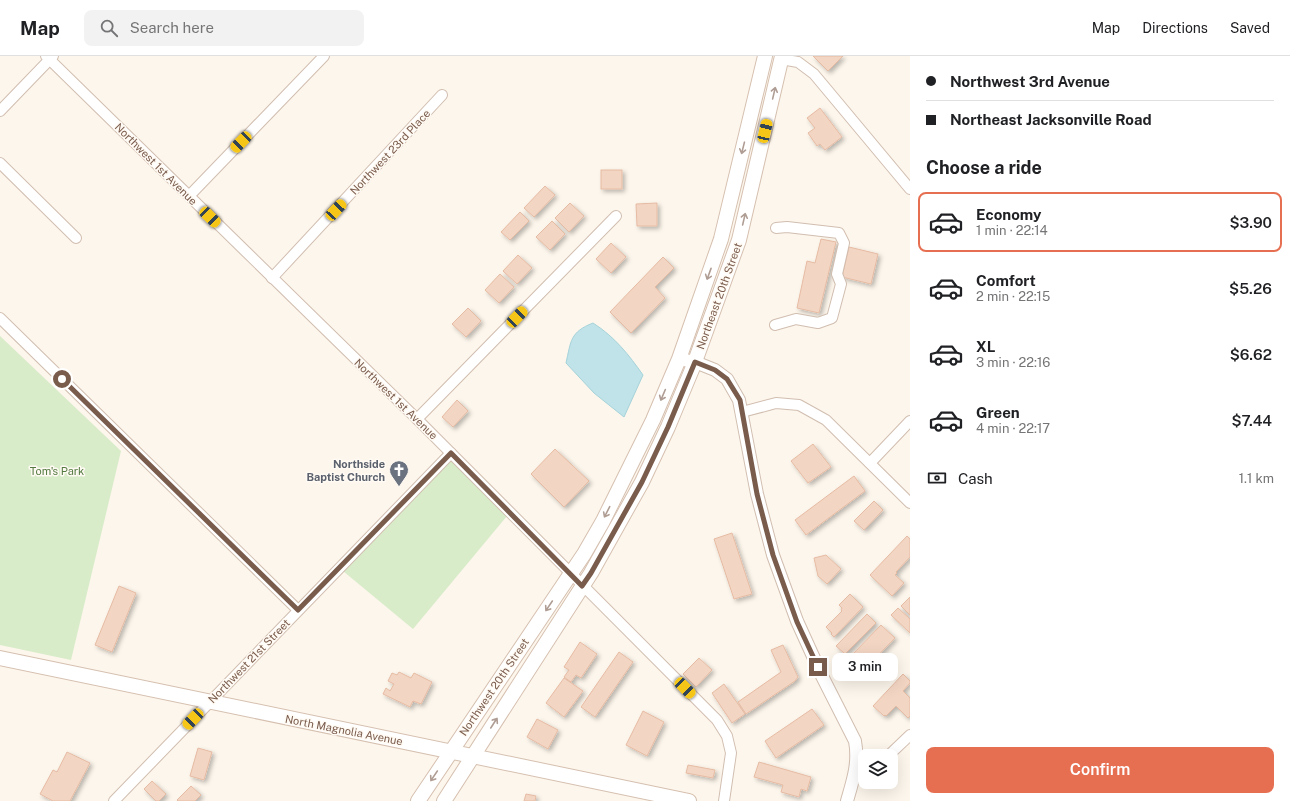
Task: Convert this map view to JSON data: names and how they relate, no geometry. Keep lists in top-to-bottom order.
{
  "streets": {
    "main road": ["Northeast 20th Street", "Northwest 20th Street", "North Magnolia Avenue"],
    "street": ["Northwest 23rd Place", "Northwest 1st Avenue", "Northwest 21st Street"]
  },
  "crossings": [
    ["Northwest 23rd Place", "Northwest 1st Avenue"],
    ["Northwest 1st Avenue", "Northeast 20th Street"],
    ["Northwest 1st Avenue", "Northwest 21st Street"],
    ["Northwest 1st Avenue", "Northwest 20th Street"],
    ["Northeast 20th Street", "Northwest 20th Street"],
    ["Northwest 21st Street", "North Magnolia Avenue"],
    ["Northwest 20th Street", "North Magnolia Avenue"]
  ],
  "parks": ["Tom's Park"],
  "places": {
    "church": ["Northside Baptist Church"]
  },
  "page": {
    "header": "Map",
    "search": "Search here",
    "nav": ["Map", "Directions", "Saved"],
    "banner": ["Northwest 3rd Avenue", "Northeast Jacksonville Road"],
    "heading": "Choose a ride",
    "list": [
      {
        "name": "Economy",
        "note": "1 min · 22:14",
        "value": "$3.90"
      },
      {
        "name": "Comfort",
        "note": "2 min · 22:15",
        "value": "$5.26"
      },
      {
        "name": "XL",
        "note": "3 min · 22:16",
        "value": "$6.62"
      },
      {
        "name": "Green",
        "note": "4 min · 22:17",
        "value": "$7.44"
      }
    ],
    "pay": ["Cash", "1.1 km"],
    "bubble": "3 min",
    "buttons": "Confirm"
  }
}
